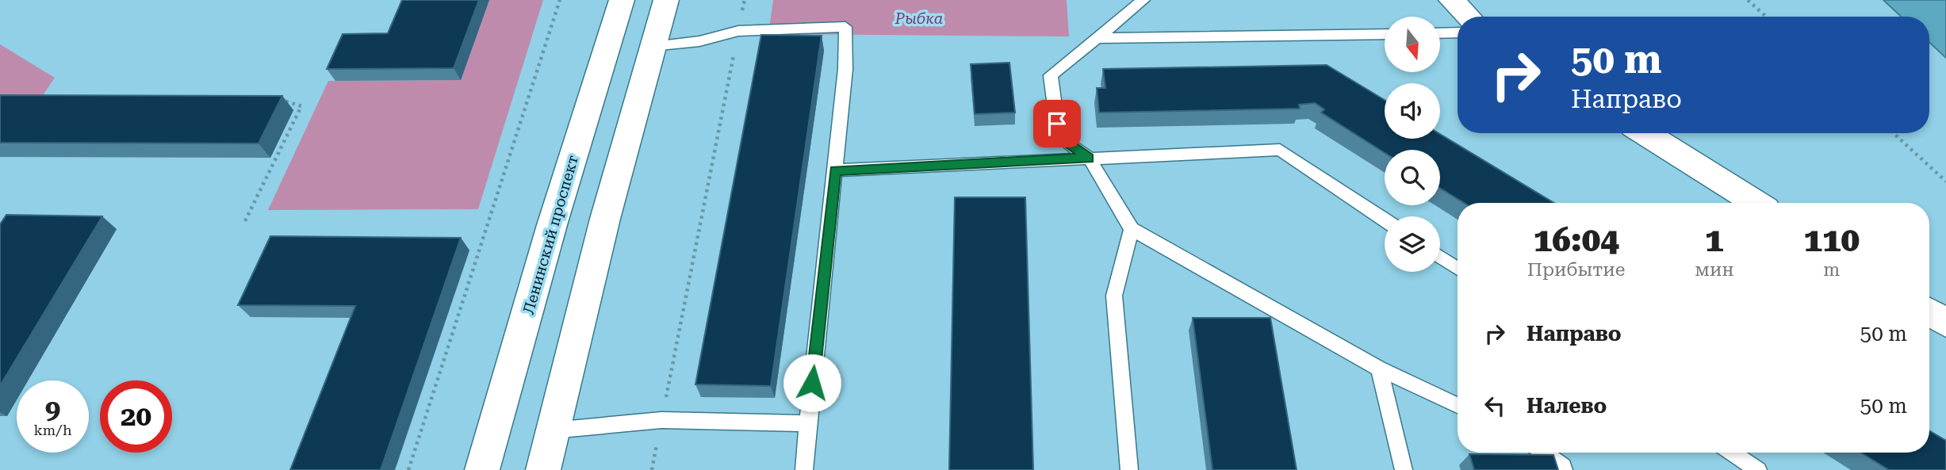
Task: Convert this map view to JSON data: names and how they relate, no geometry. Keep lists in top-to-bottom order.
{
  "streets": {
    "main road": ["Ленинский проспект"]
  },
  "parks": ["Рыбка"],
  "north": "bottom",
  "page": {
    "turn": ["50 m", "Направо"],
    "eta": [
      "16:04",
      "Прибытие",
      "1",
      "мин",
      "110",
      "m"
    ],
    "list": [
      {
        "name": "Направо",
        "value": "50 m"
      },
      {
        "name": "Налево",
        "value": "50 m"
      }
    ],
    "speed": "9 km/h",
    "limit": "20"
  }
}
